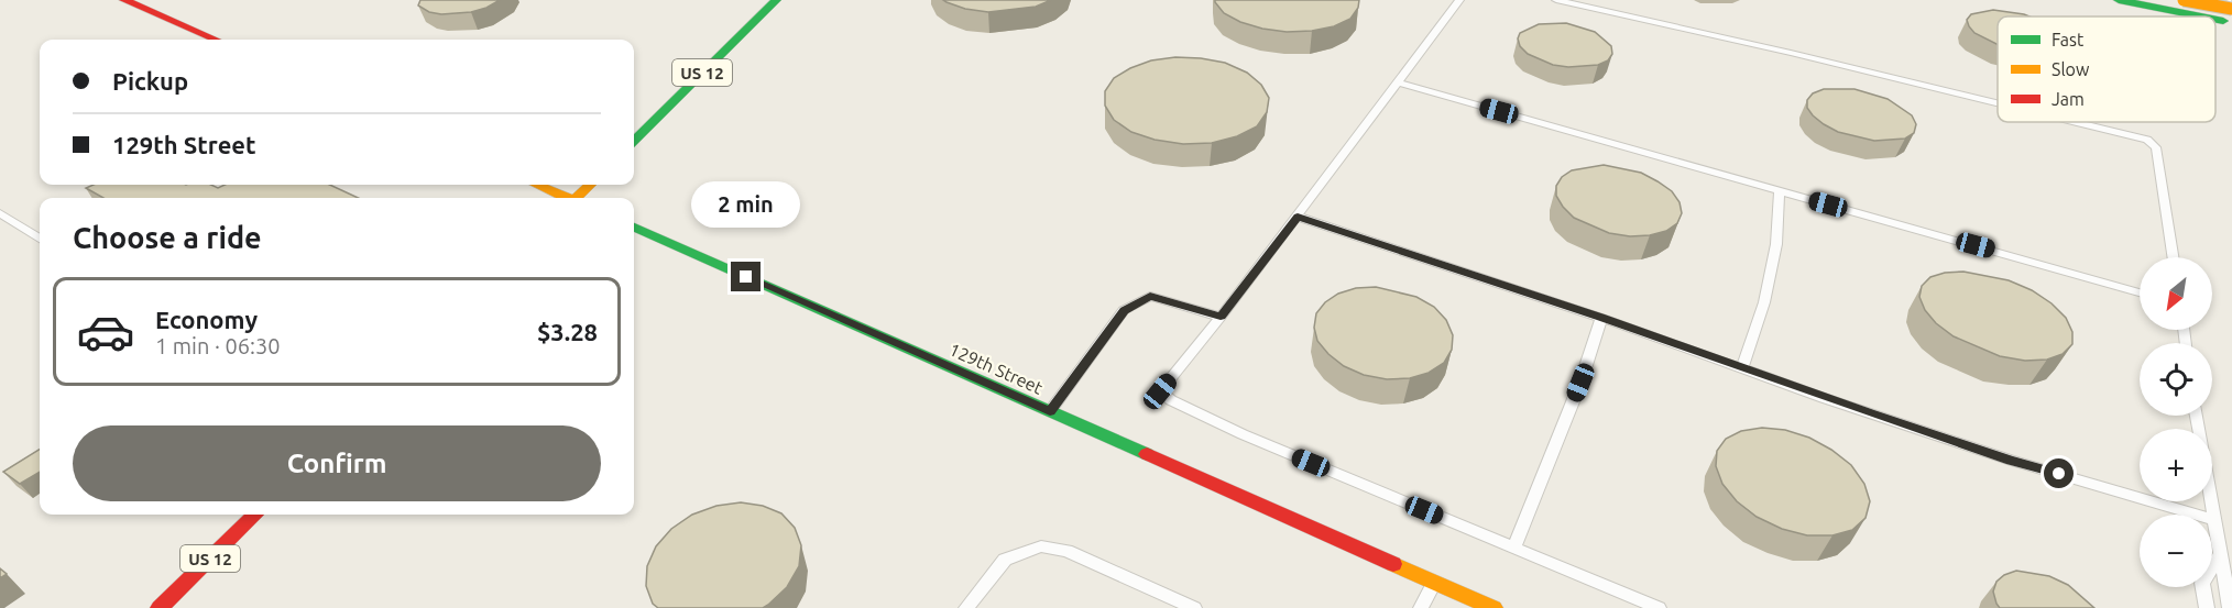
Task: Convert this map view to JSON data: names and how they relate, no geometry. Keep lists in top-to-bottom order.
{
  "streets": {
    "main road": ["US 12", "129th Street"]
  },
  "legend": ["Fast", "Slow", "Jam"],
  "north": "bottom left",
  "page": {
    "banner": ["Pickup", "129th Street"],
    "bubble": "2 min",
    "heading": "Choose a ride",
    "map_buttons": ["+", "−"],
    "list": [
      {
        "name": "Economy",
        "note": "1 min · 06:30",
        "value": "$3.28"
      }
    ],
    "buttons": "Confirm"
  }
}
